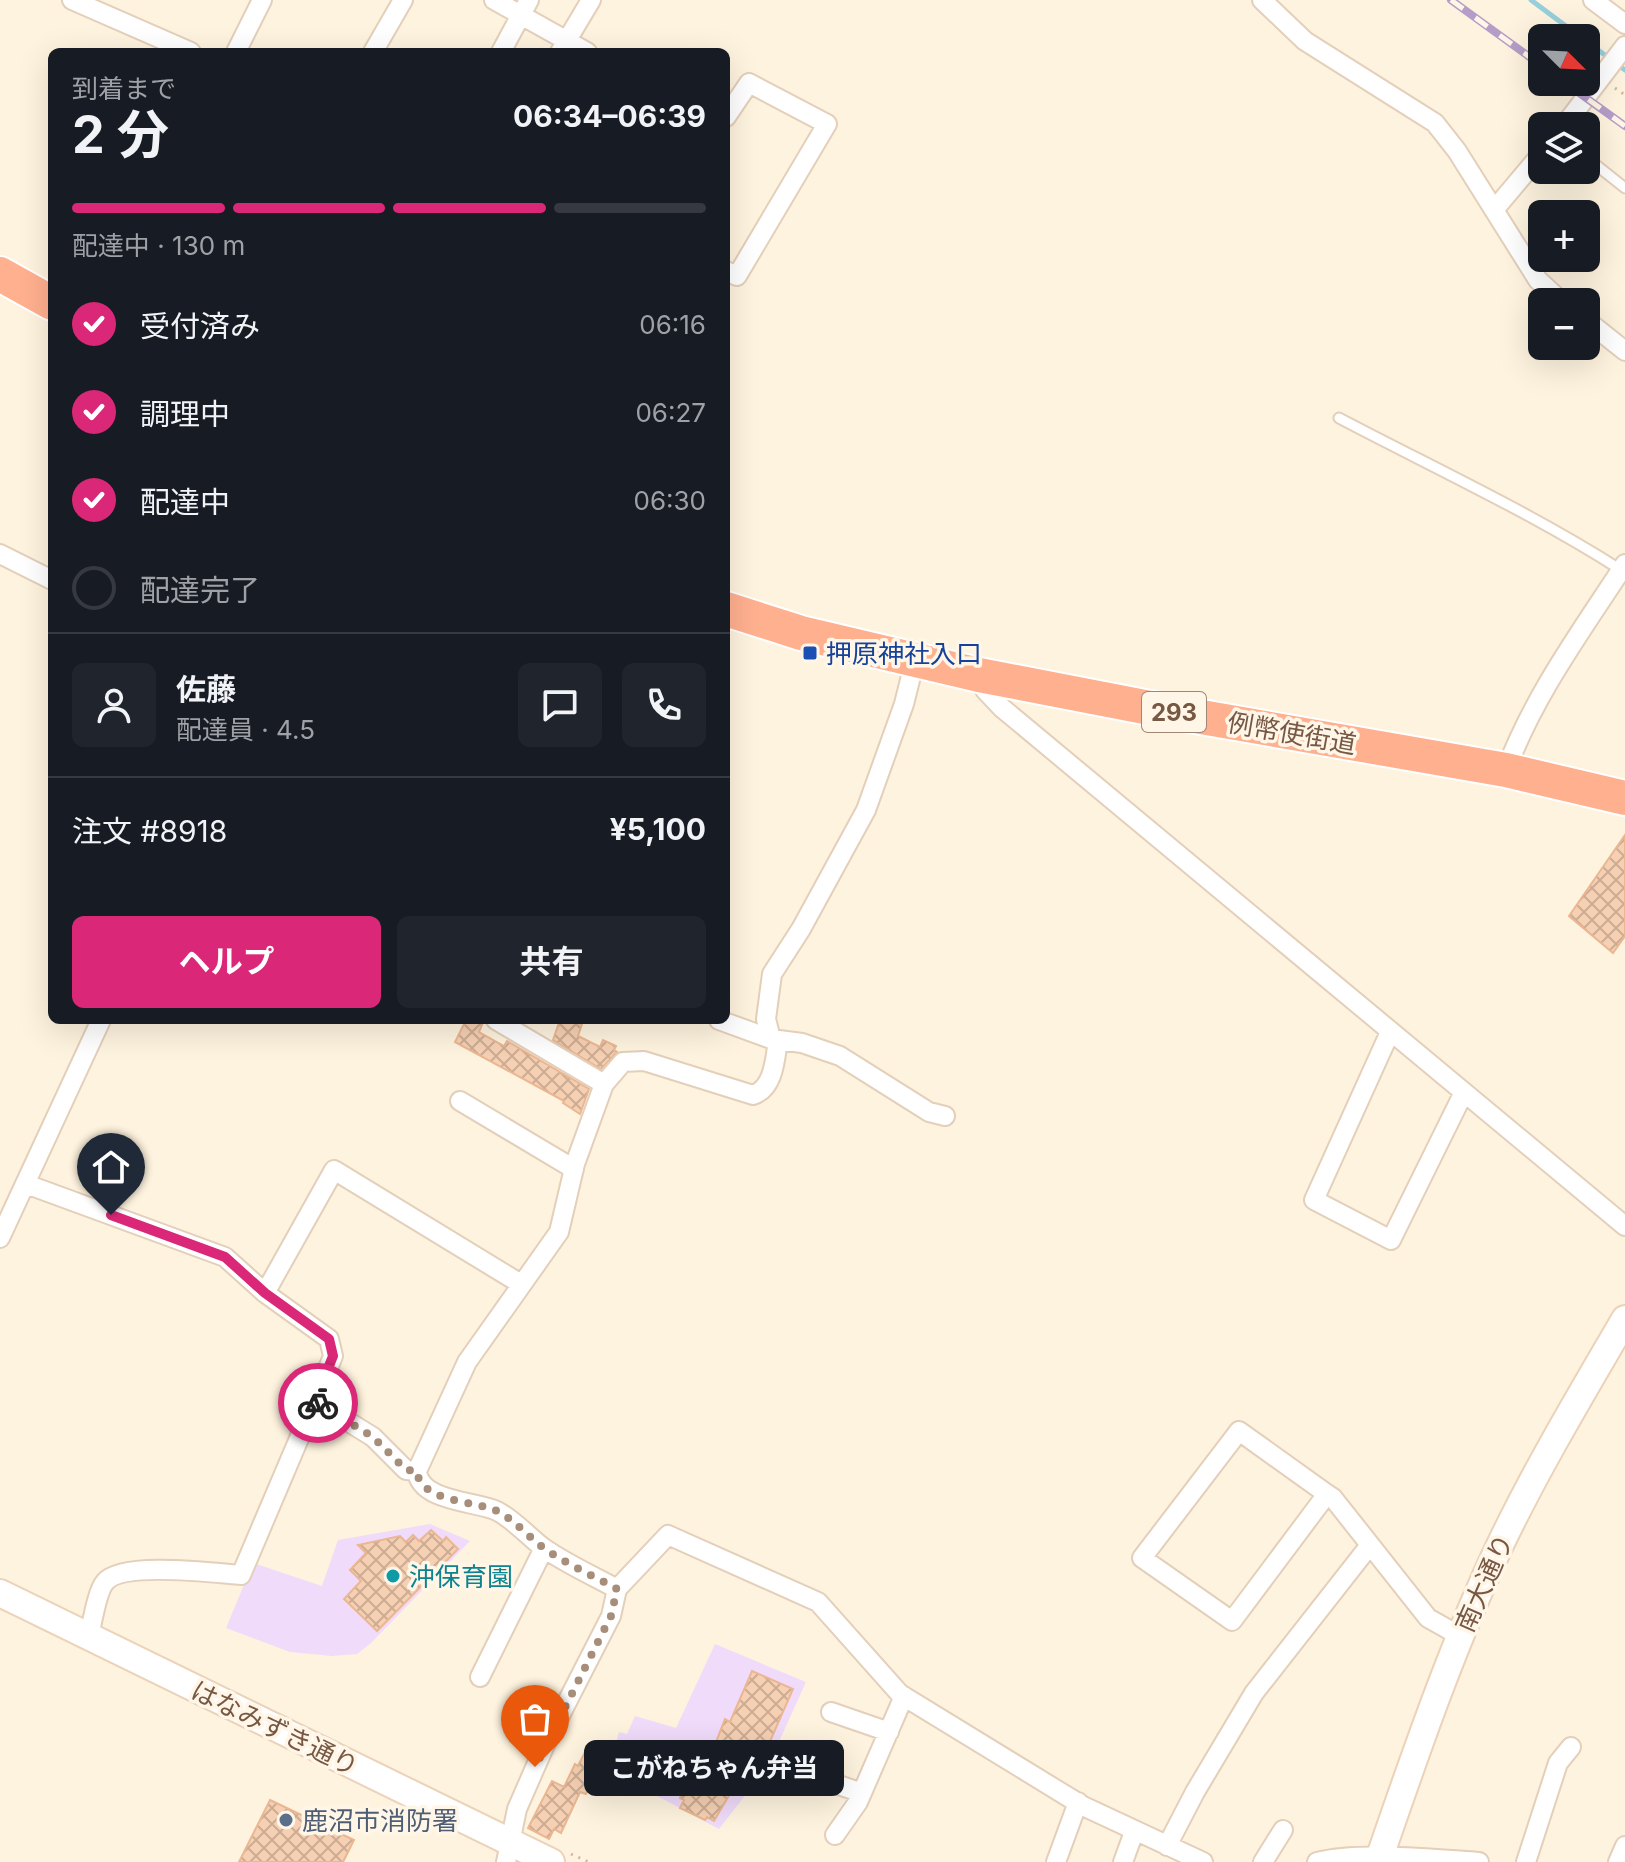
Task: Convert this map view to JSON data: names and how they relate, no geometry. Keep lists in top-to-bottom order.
{
  "streets": {
    "highway": ["293", "例幣使街道"],
    "street": ["南大通り", "はなみずき通り"]
  },
  "places": {
    "transit": ["押原神社入口"],
    "other": ["沖保育園", "こがねちゃん弁当", "鹿沼市消防署"]
  },
  "north": "bottom right",
  "page": {
    "map_buttons": ["+", "−"],
    "heading": ["2 分", "到着まで", "06:34–06:39"],
    "panel": [
      "佐藤",
      "配達員 · 4.5",
      "注文 #8918",
      "¥5,100"
    ],
    "bar": "配達中 · 130 m",
    "list": [
      ["受付済み", "06:16"],
      ["調理中", "06:27"],
      ["配達中", "06:30"],
      "配達完了"
    ],
    "buttons": ["ヘルプ", "共有"],
    "bubble": "こがねちゃん弁当"
  }
}
